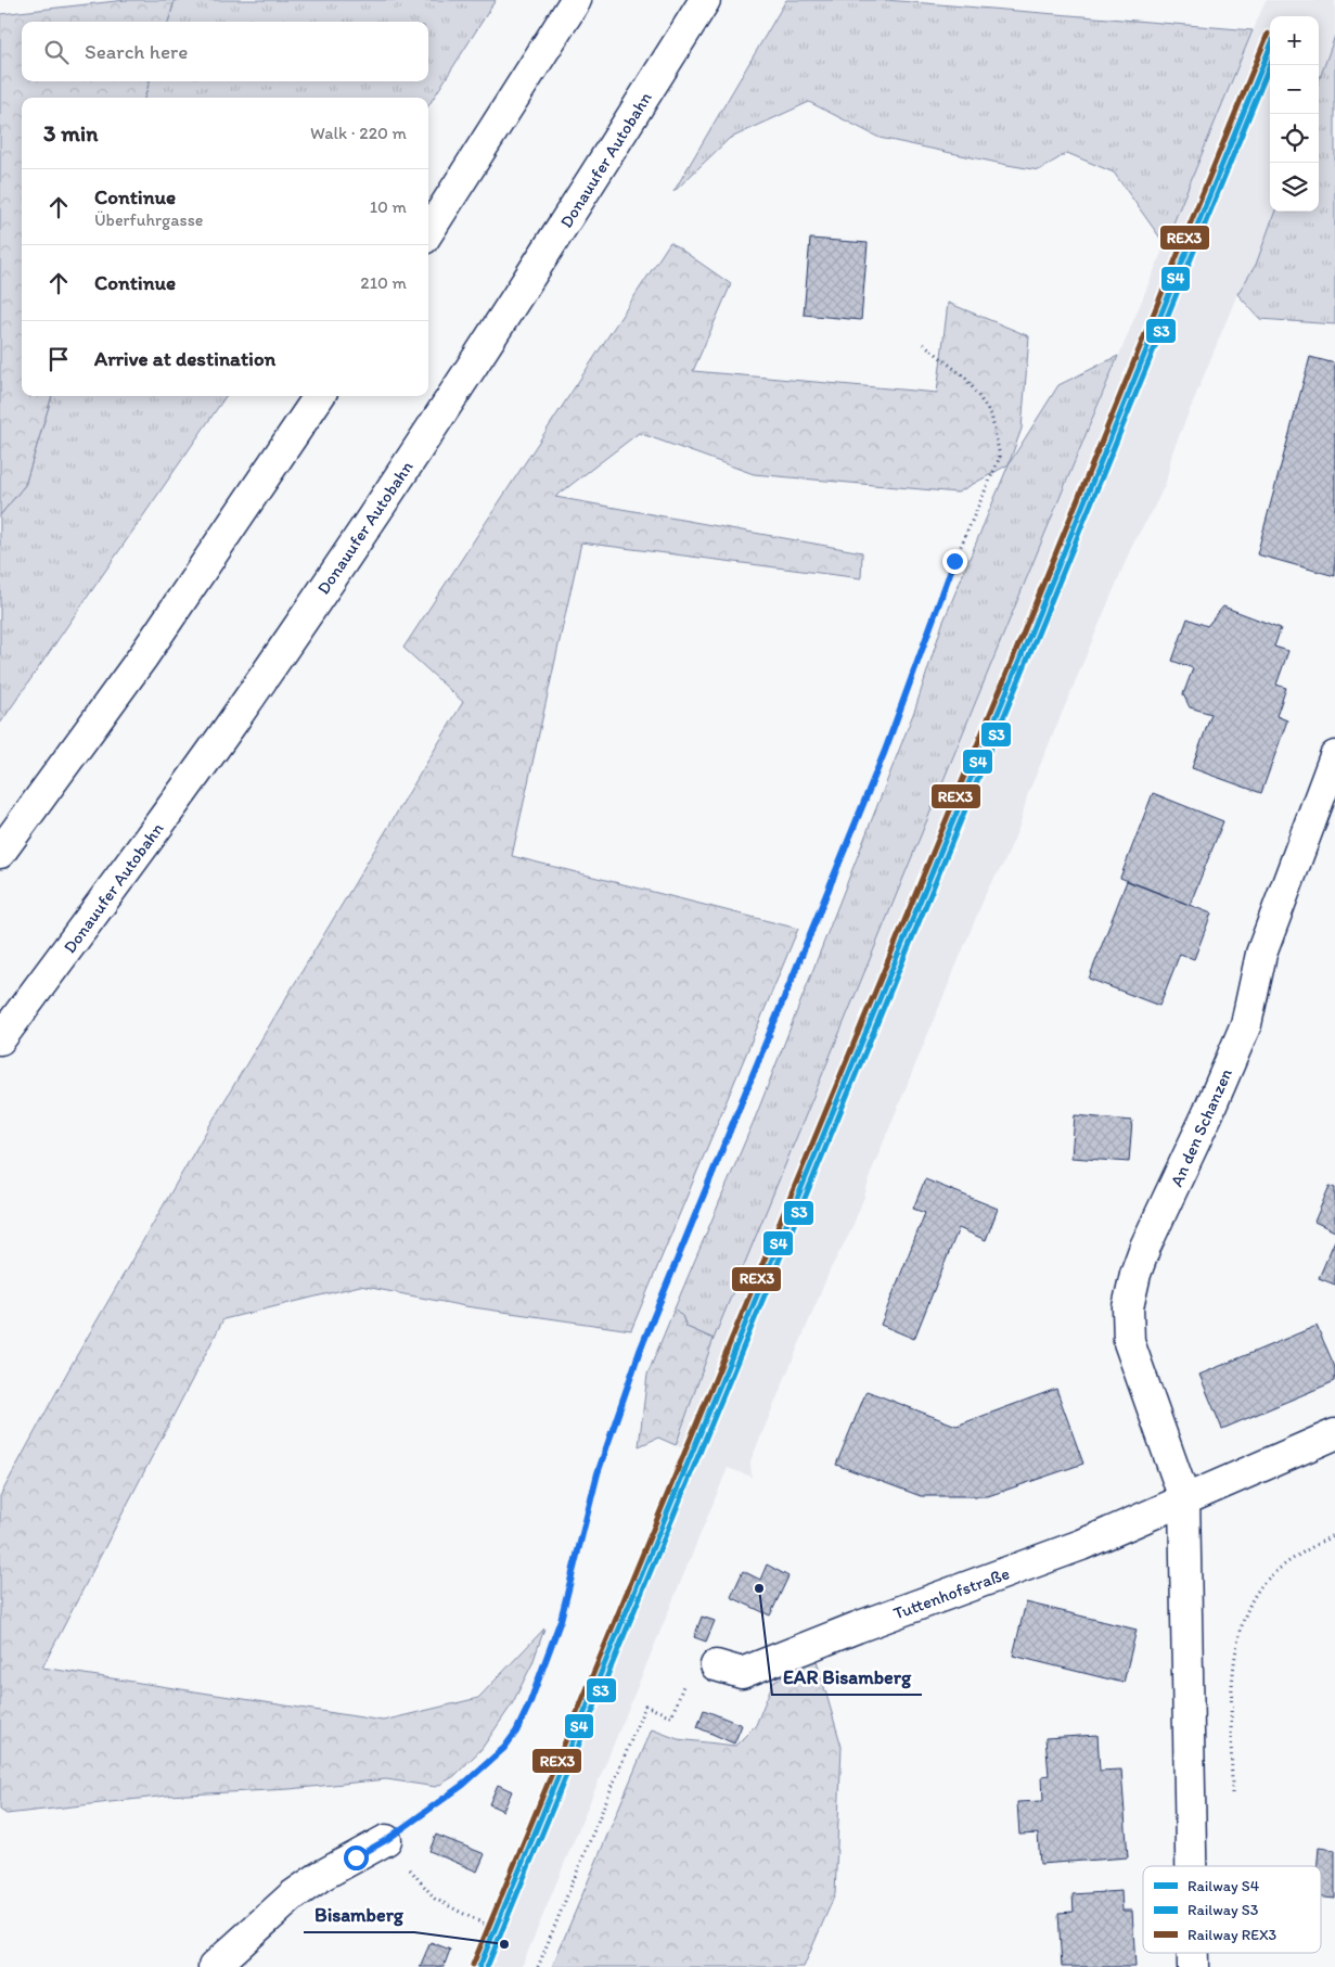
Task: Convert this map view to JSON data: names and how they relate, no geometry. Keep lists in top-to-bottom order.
{
  "streets": {
    "main road": ["Donauufer Autobahn", "An den Schanzen", "Tuttenhofstraße"]
  },
  "crossings": [
    ["An den Schanzen", "Tuttenhofstraße"]
  ],
  "places": ["EAR Bisamberg", "Bisamberg"],
  "lines": ["rail line REX3", "rail line S4", "rail line S3"],
  "legend": ["Railway S4", "Railway S3", "Railway REX3"],
  "page": {
    "map_buttons": ["+", "−"],
    "search": "Search here",
    "heading": ["3 min", "Walk · 220 m"],
    "list": [
      ["Continue", "Überfuhrgasse", "10 m"],
      ["Continue", "210 m"],
      "Arrive at destination"
    ]
  }
}
